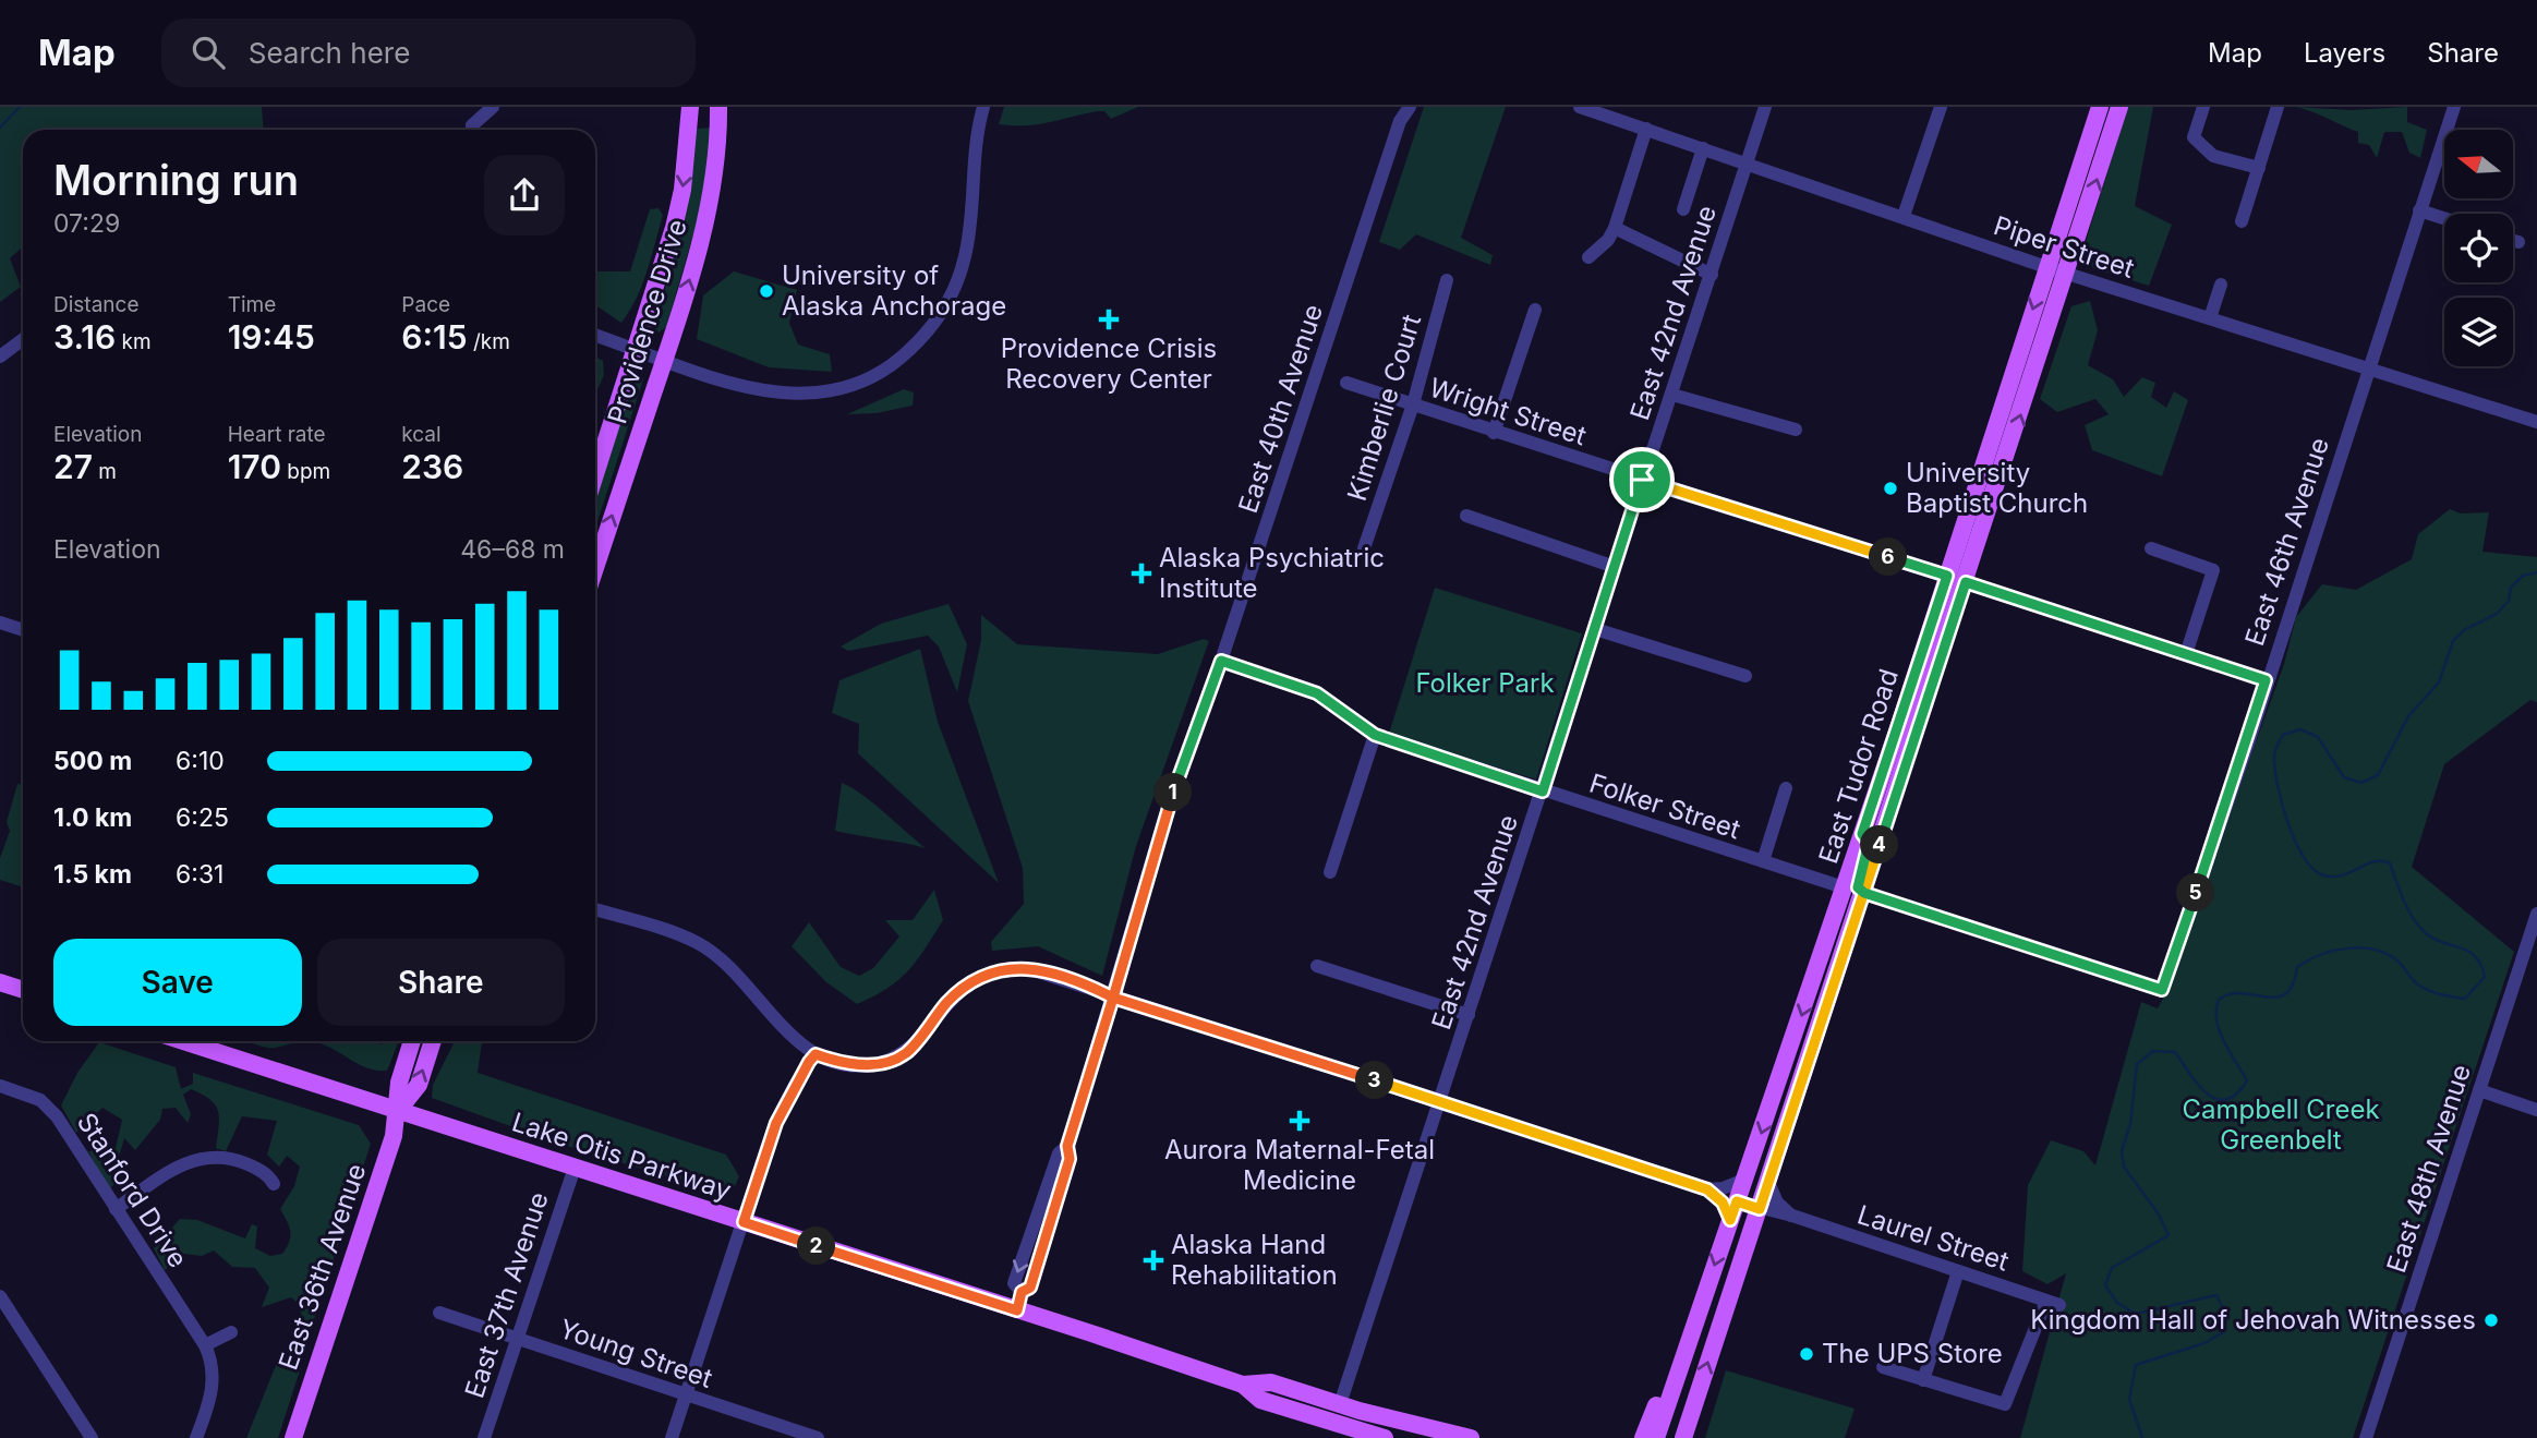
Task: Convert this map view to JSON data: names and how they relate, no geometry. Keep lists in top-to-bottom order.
{
  "streets": {
    "main road": [
      "Providence Drive",
      "East Tudor Road",
      "Lake Otis Parkway",
      "East 36th Avenue"
    ],
    "street": [
      "Piper Street",
      "East 42nd Avenue",
      "Kimberlie Court",
      "East 40th Avenue",
      "Wright Street",
      "East 46th Avenue",
      "Folker Street",
      "East 48th Avenue",
      "Stanford Drive",
      "Laurel Street",
      "East 37th Avenue",
      "Young Street"
    ]
  },
  "crossings": [
    ["Piper Street", "East 42nd Avenue"],
    ["Piper Street", "East 46th Avenue"],
    ["Piper Street", "East Tudor Road"],
    ["East 42nd Avenue", "Wright Street"],
    ["East 42nd Avenue", "Folker Street"],
    ["East 42nd Avenue", "Lake Otis Parkway"],
    ["Kimberlie Court", "Wright Street"],
    ["East 40th Avenue", "Folker Street"],
    ["East 40th Avenue", "Lake Otis Parkway"],
    ["Wright Street", "East 46th Avenue"],
    ["Wright Street", "East Tudor Road"],
    ["East 46th Avenue", "East Tudor Road"],
    ["East Tudor Road", "Folker Street"],
    ["East Tudor Road", "Laurel Street"],
    ["Lake Otis Parkway", "East 36th Avenue"],
    ["Lake Otis Parkway", "East 37th Avenue"],
    ["East 37th Avenue", "Young Street"]
  ],
  "parks": ["Folker Park", "Campbell Creek Greenbelt"],
  "places": {
    "other": [
      "University of Alaska Anchorage",
      "University Baptist Church",
      "Kingdom Hall of Jehovah Witnesses",
      "The UPS Store"
    ],
    "health": [
      "Providence Crisis Recovery Center",
      "Alaska Psychiatric Institute",
      "Aurora Maternal-Fetal Medicine",
      "Alaska Hand Rehabilitation"
    ]
  },
  "north": "left",
  "page": {
    "header": "Map",
    "search": "Search here",
    "nav": ["Map", "Layers", "Share"],
    "heading": ["Morning run", "07:29"],
    "stats": [
      ["Distance", "3.16 km"],
      ["Time", "19:45"],
      ["Pace", "6:15 /km"],
      ["Elevation", "27 m"],
      ["Heart rate", "170 bpm"],
      ["kcal", "236"]
    ],
    "chart": ["Elevation", "46–68 m"],
    "pins": [
      "6",
      "1",
      "4",
      "5",
      "3",
      "2"
    ],
    "list": [
      {
        "name": "500 m",
        "note": "6:10"
      },
      {
        "name": "1.0 km",
        "note": "6:25"
      },
      {
        "name": "1.5 km",
        "note": "6:31"
      }
    ],
    "buttons": ["Save", "Share"]
  }
}
